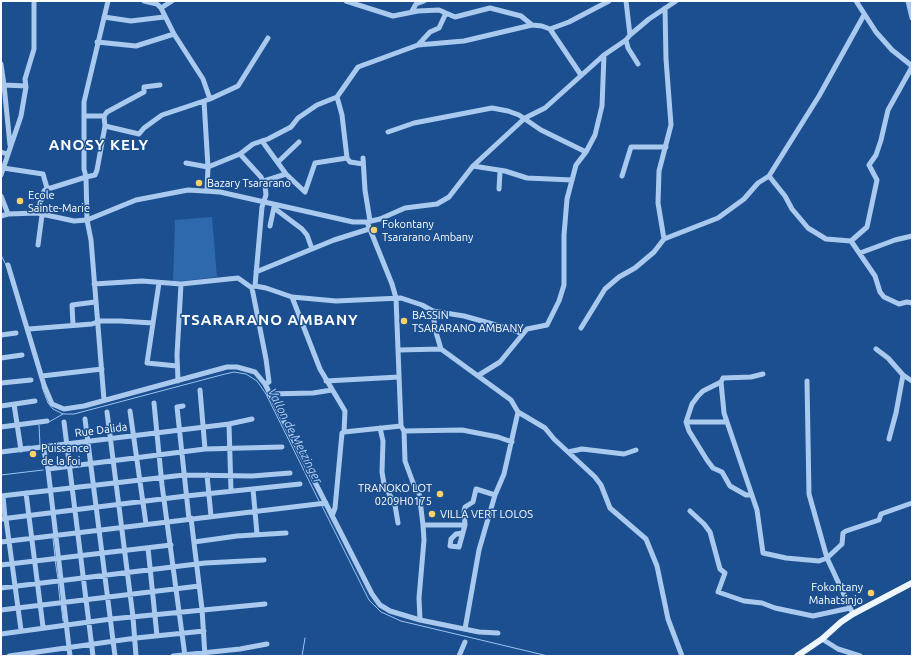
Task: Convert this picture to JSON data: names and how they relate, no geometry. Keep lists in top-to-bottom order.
{
  "streets": {
    "street": ["Rue Dalida"]
  },
  "districts": ["ANOSY KELY", "TSARARANO AMBANY"],
  "water": ["Vallon de Metzinger"],
  "places": [
    "Bazary Tsararano",
    "Ecole Sainte-Marie",
    "Fokontany Tsararano Ambany",
    "BASSIN TSARARANO AMBANY",
    "Puissance de la foi",
    "TRANOKO LOT 0209H0175",
    "VILLA VERT LOLOS",
    "Fokontany Mahatsinjo"
  ]
}
